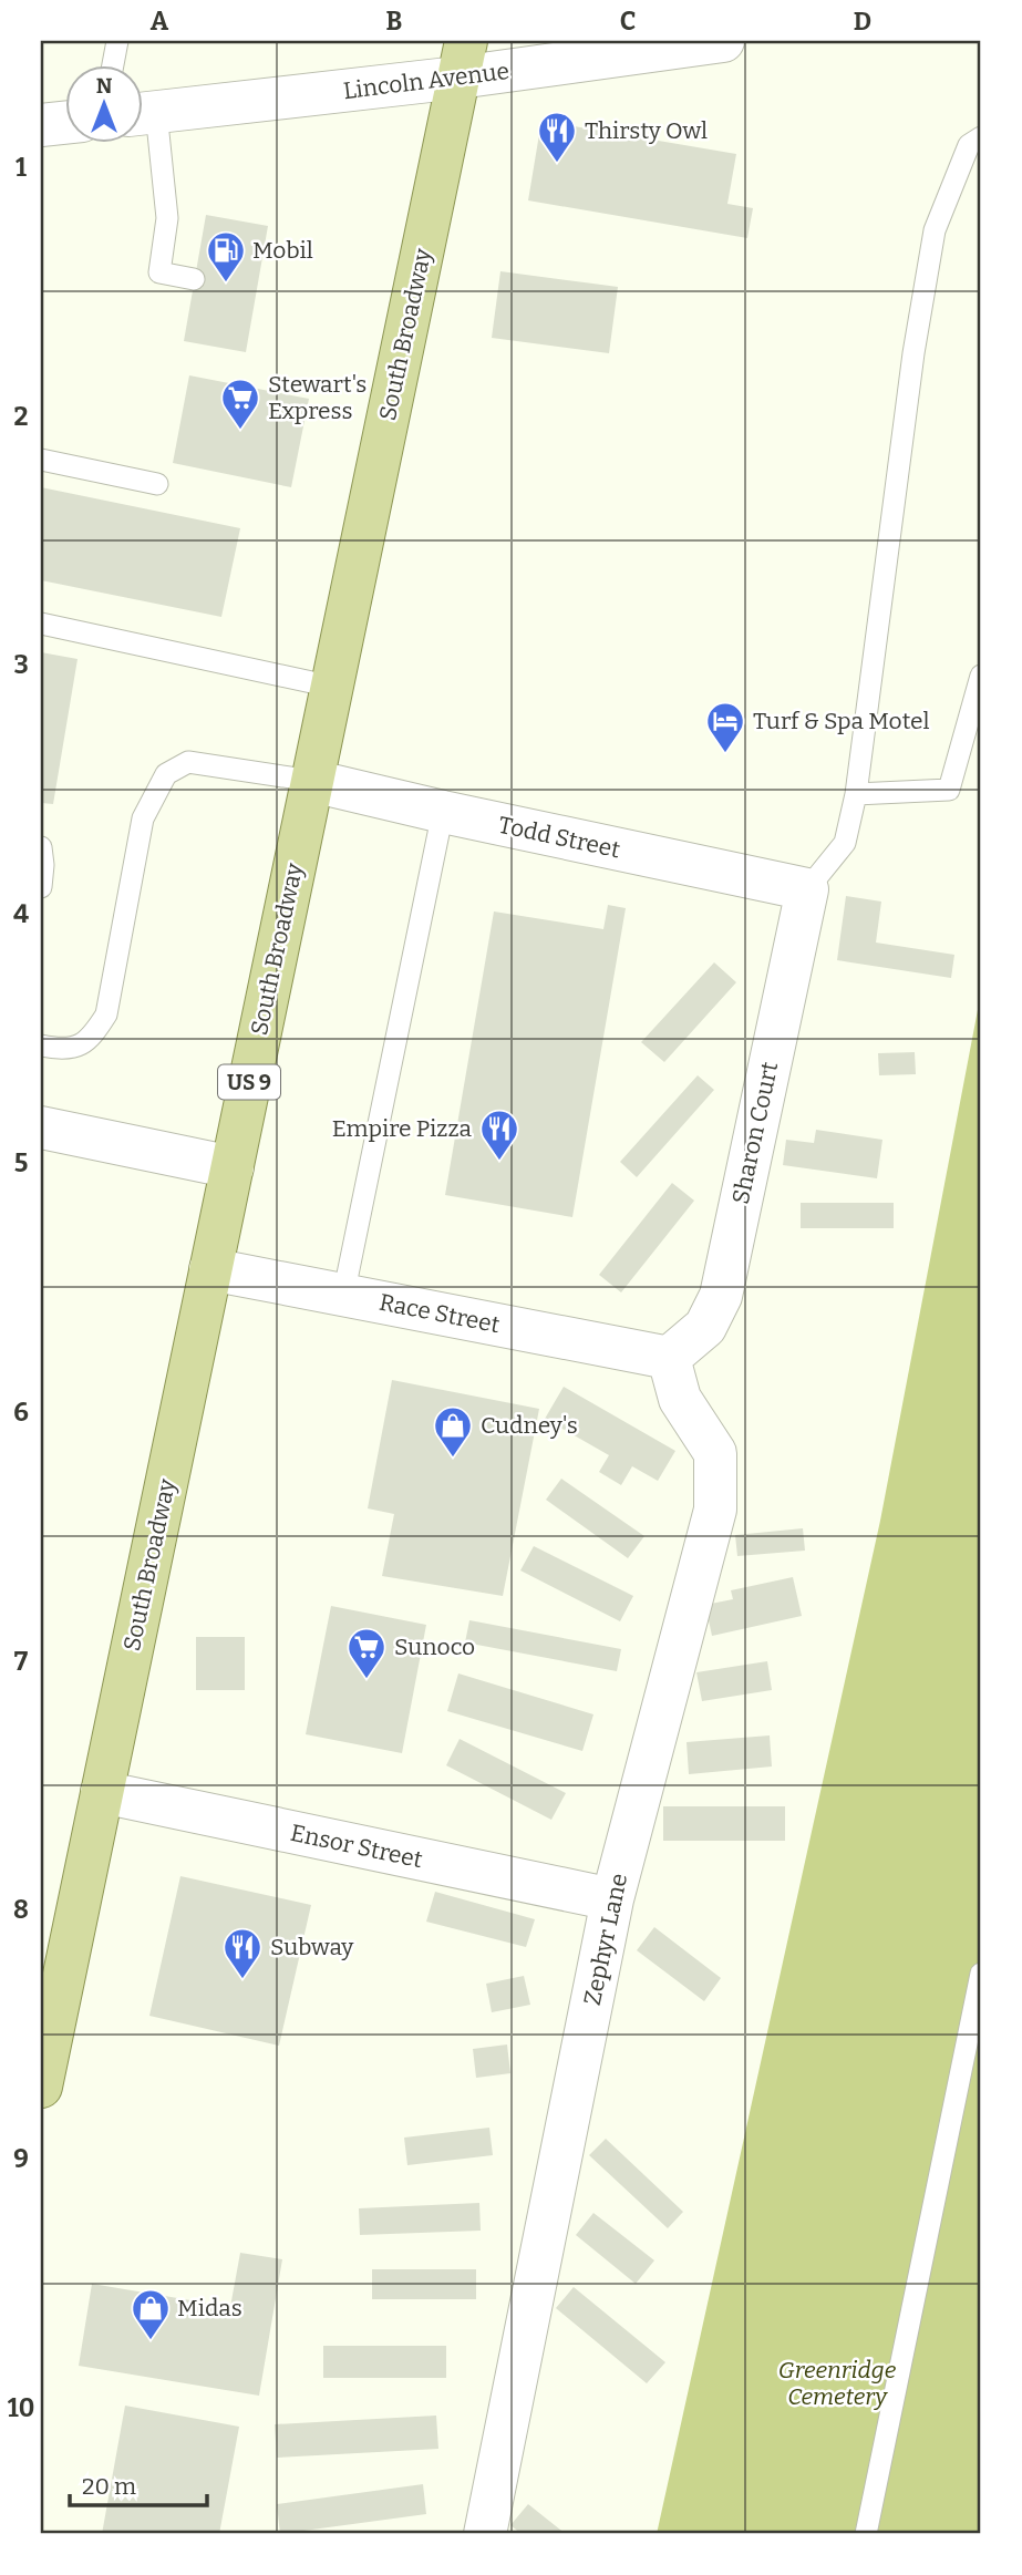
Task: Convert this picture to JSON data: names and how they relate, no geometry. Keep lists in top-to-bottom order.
{
  "streets": {
    "main road": ["South Broadway", "US 9"],
    "street": [
      "Lincoln Avenue",
      "Todd Street",
      "Sharon Court",
      "Race Street",
      "Ensor Street",
      "Zephyr Lane"
    ]
  },
  "crossings": [
    ["Lincoln Avenue", "South Broadway"],
    ["South Broadway", "Todd Street"],
    ["South Broadway", "Race Street"],
    ["South Broadway", "Ensor Street"],
    ["Todd Street", "Sharon Court"],
    ["Sharon Court", "Race Street"],
    ["Sharon Court", "Zephyr Lane"],
    ["Race Street", "Zephyr Lane"],
    ["Ensor Street", "Zephyr Lane"]
  ],
  "parks": ["Greenridge Cemetery"],
  "places": {
    "restaurant": ["Thirsty Owl", "Empire Pizza", "Subway"],
    "fuel station": ["Mobil"],
    "supermarket": ["Stewart's Express", "Sunoco"],
    "hotel": ["Turf & Spa Motel"],
    "shop": ["Cudney's", "Midas"]
  },
  "scale_bar": "20 m",
  "north": "top",
  "grid": {
    "columns": [
      "A",
      "B",
      "C",
      "D"
    ],
    "rows": [
      "1",
      "2",
      "3",
      "4",
      "5",
      "6",
      "7",
      "8",
      "9",
      "10"
    ]
  }
}
